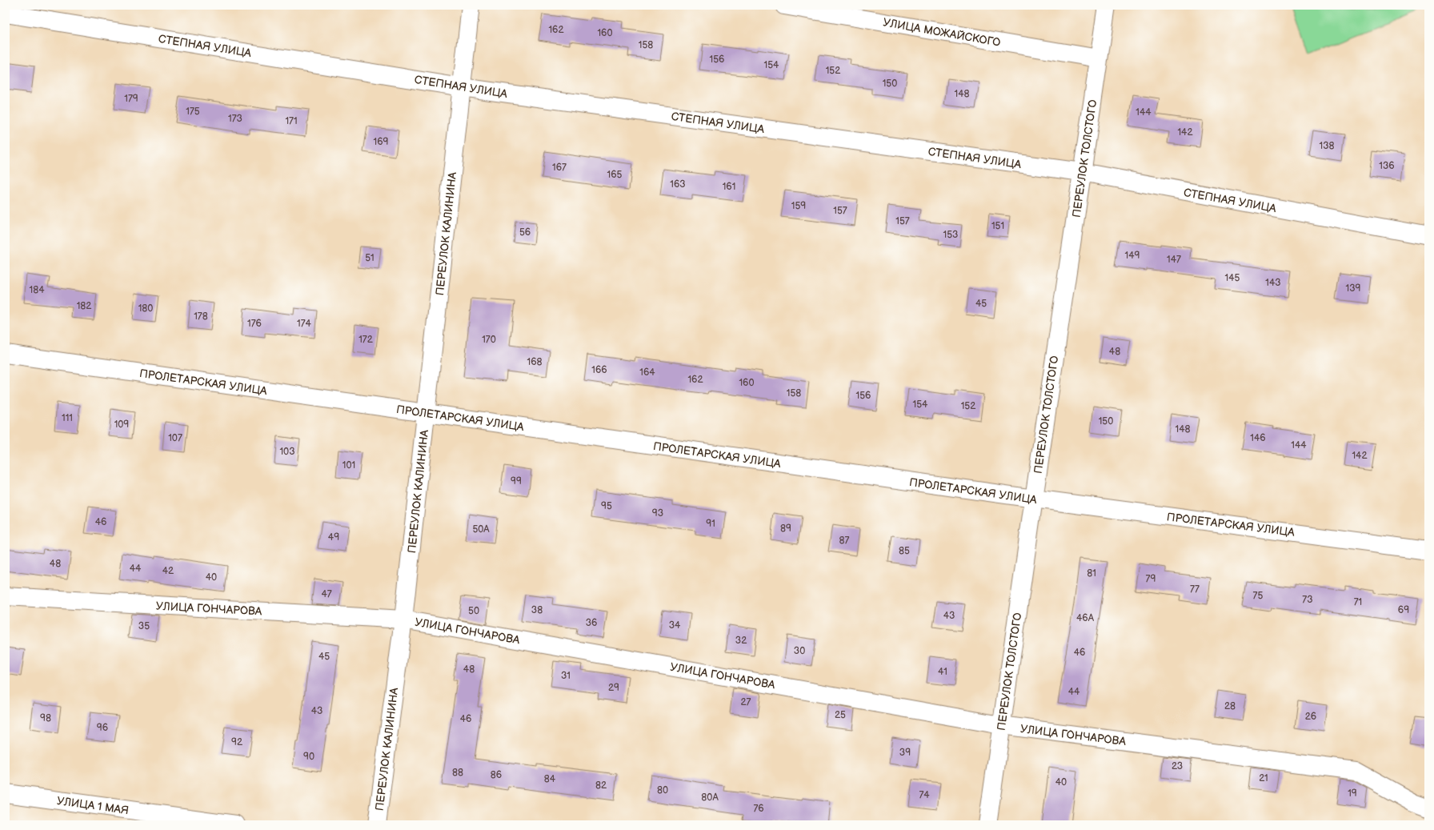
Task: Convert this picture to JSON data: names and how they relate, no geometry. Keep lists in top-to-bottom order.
{
  "streets": {
    "street": [
      "УЛИЦА МОЖАЙСКОГО",
      "СТЕПНАЯ УЛИЦА",
      "ПЕРЕУЛОК ТОЛСТОГО",
      "ПЕРЕУЛОК КАЛИНИНА",
      "ПРОЛЕТАРСКАЯ УЛИЦА",
      "УЛИЦА ГОНЧАРОВА",
      "УЛИЦА 1 МАЯ"
    ]
  },
  "crossings": [
    ["УЛИЦА МОЖАЙСКОГО", "ПЕРЕУЛОК ТОЛСТОГО"],
    ["СТЕПНАЯ УЛИЦА", "ПЕРЕУЛОК ТОЛСТОГО"],
    ["СТЕПНАЯ УЛИЦА", "ПЕРЕУЛОК КАЛИНИНА"],
    ["ПЕРЕУЛОК ТОЛСТОГО", "ПРОЛЕТАРСКАЯ УЛИЦА"],
    ["ПЕРЕУЛОК ТОЛСТОГО", "УЛИЦА ГОНЧАРОВА"],
    ["ПЕРЕУЛОК КАЛИНИНА", "ПРОЛЕТАРСКАЯ УЛИЦА"],
    ["ПЕРЕУЛОК КАЛИНИНА", "УЛИЦА ГОНЧАРОВА"]
  ],
  "house_numbers": [
    "162",
    "160",
    "158",
    "156",
    "154",
    "152",
    "150",
    "148",
    "179",
    "175",
    "144",
    "173",
    "171",
    "142",
    "169",
    "138",
    "136",
    "167",
    "165",
    "163",
    "161",
    "159",
    "157",
    "157",
    "151",
    "56",
    "153",
    "149",
    "51",
    "147",
    "145",
    "143",
    "139",
    "184",
    "45",
    "182",
    "180",
    "178",
    "176",
    "174",
    "172",
    "170",
    "48",
    "168",
    "166",
    "164",
    "162",
    "160",
    "158",
    "156",
    "154",
    "152",
    "111",
    "150",
    "109",
    "148",
    "107",
    "146",
    "144",
    "103",
    "142",
    "101",
    "99",
    "95",
    "93",
    "46",
    "91",
    "89",
    "50А",
    "49",
    "87",
    "85",
    "48",
    "44",
    "42",
    "81",
    "40",
    "79",
    "77",
    "47",
    "75",
    "73",
    "71",
    "38",
    "69",
    "50",
    "43",
    "46А",
    "36",
    "34",
    "35",
    "32",
    "30",
    "46",
    "45",
    "48",
    "41",
    "31",
    "29",
    "44",
    "27",
    "28",
    "43",
    "25",
    "26",
    "98",
    "46",
    "96",
    "92",
    "39",
    "90",
    "23",
    "88",
    "86",
    "21",
    "84",
    "40",
    "82",
    "80",
    "19",
    "74",
    "80А",
    "76"
  ]
}
